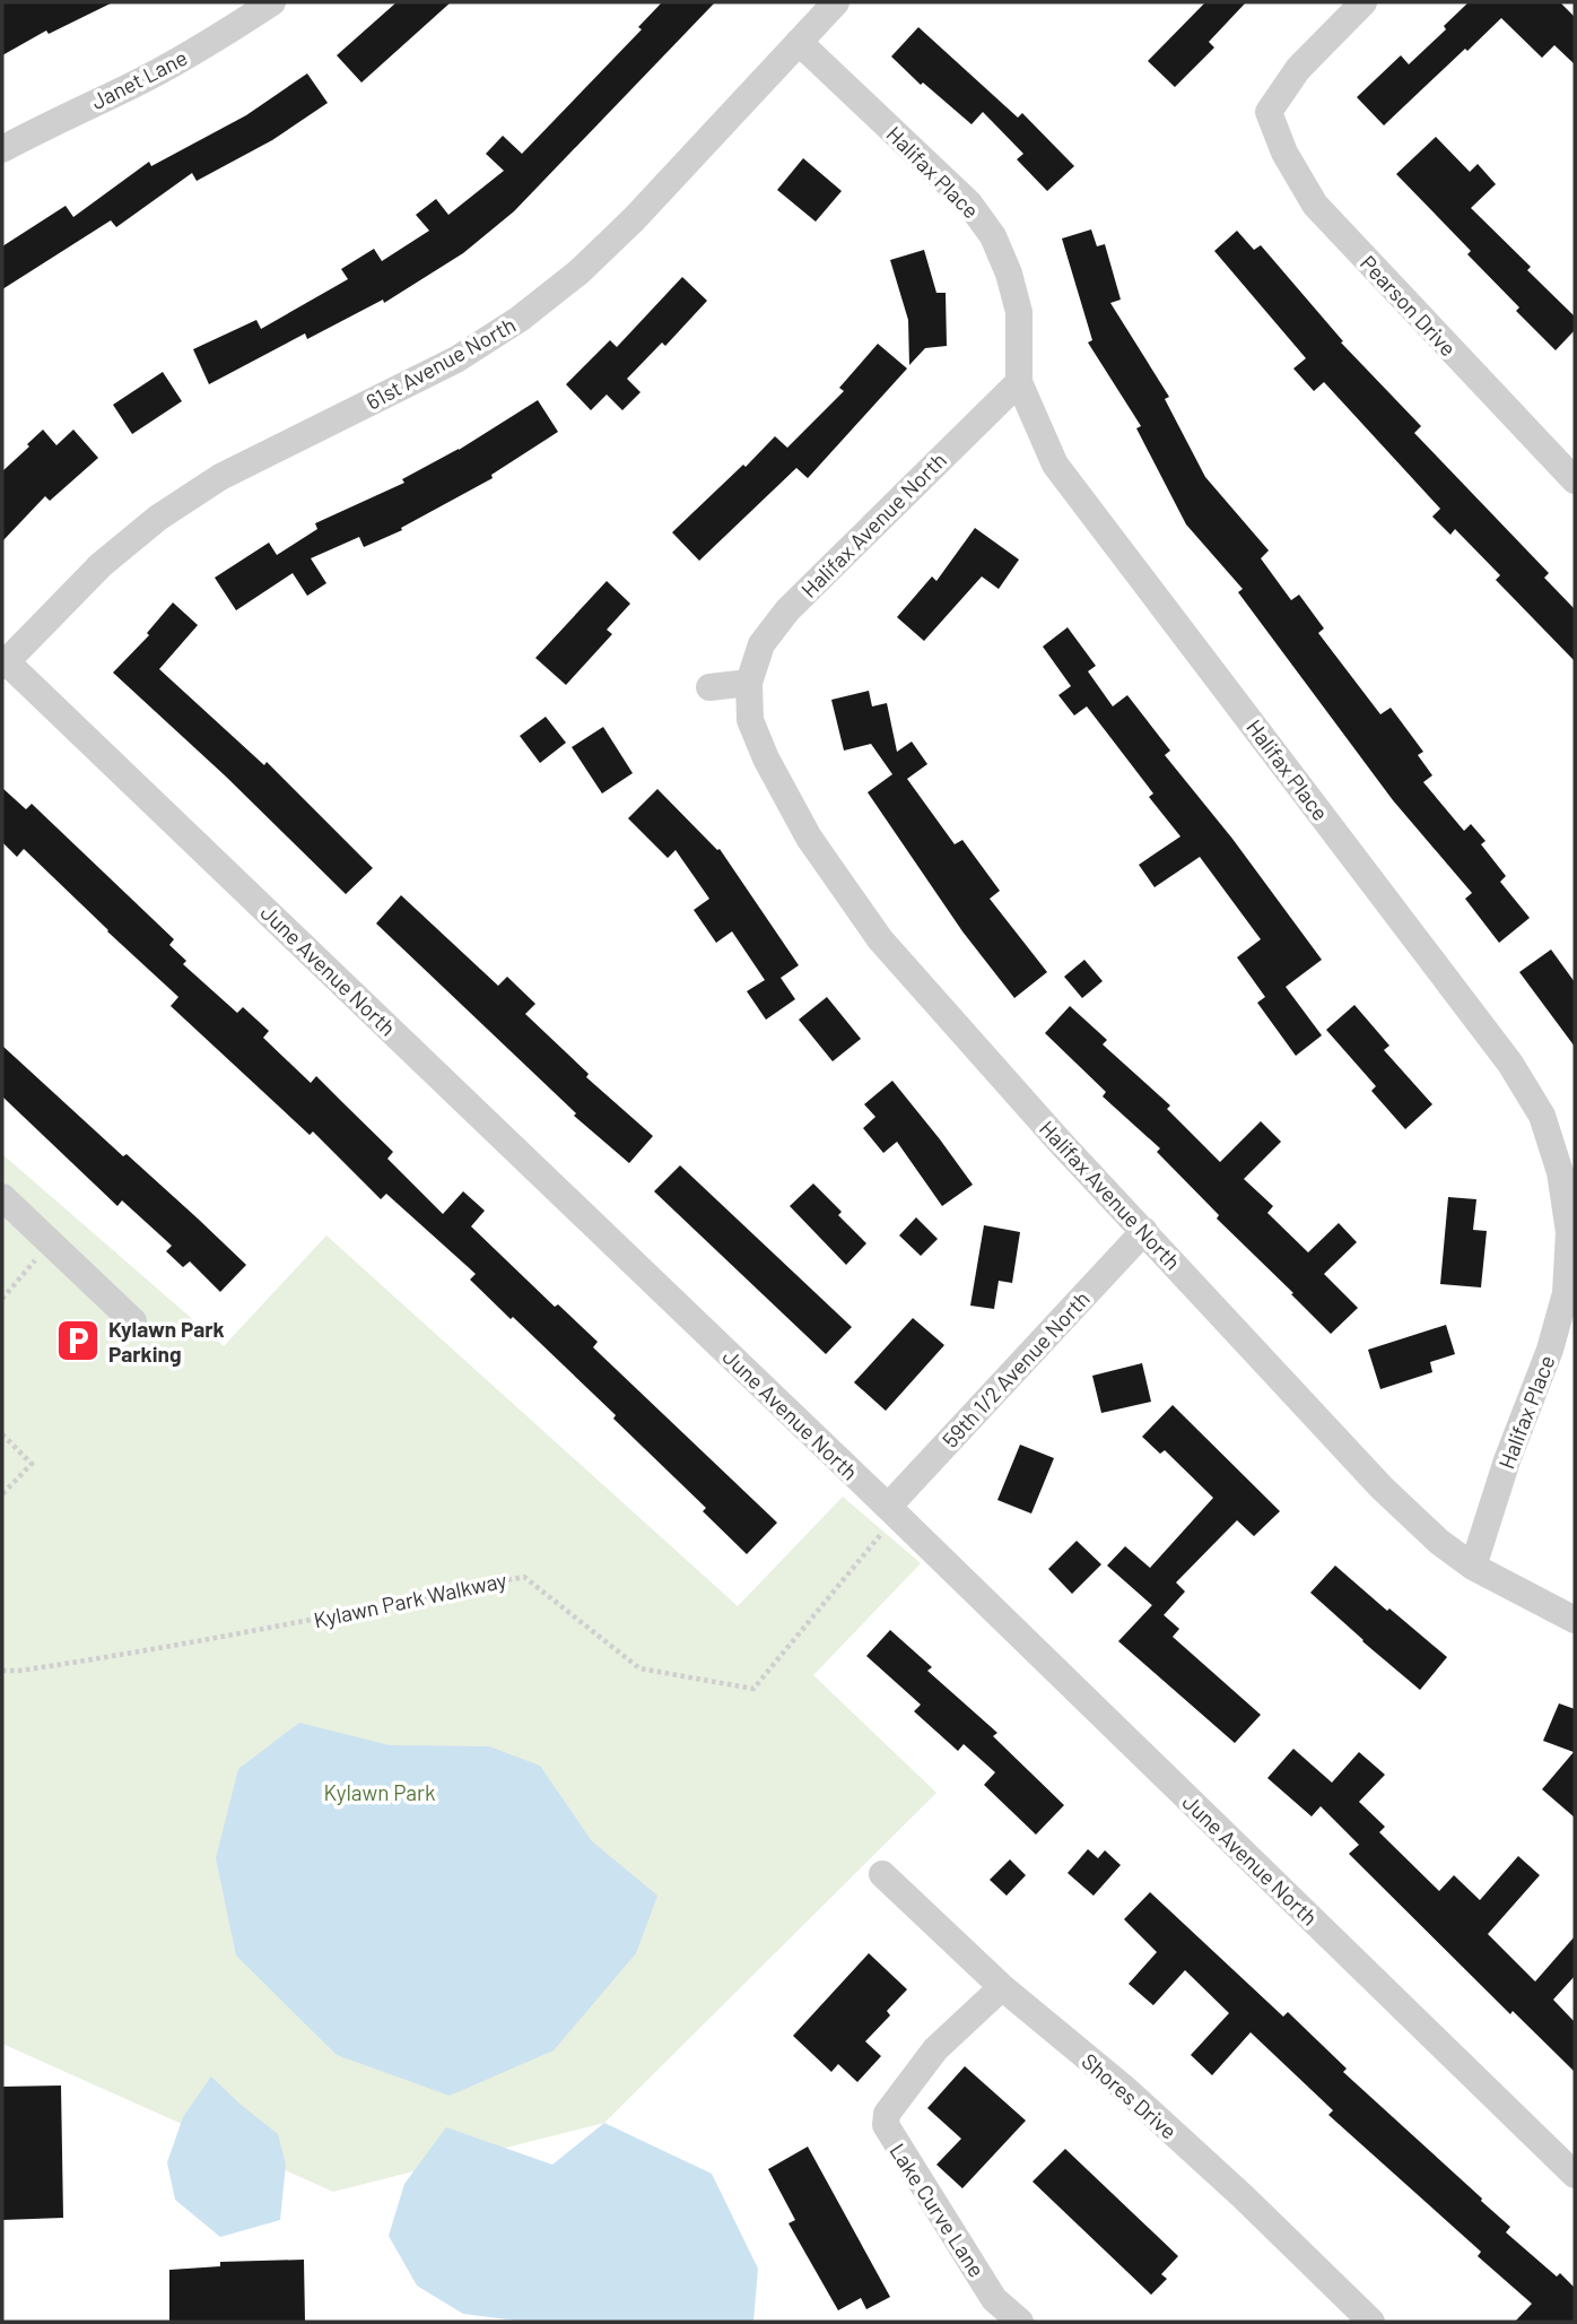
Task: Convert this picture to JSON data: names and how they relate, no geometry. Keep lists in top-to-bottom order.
{
  "streets": {
    "street": [
      "Janet Lane",
      "Halifax Place",
      "Pearson Drive",
      "61st Avenue North",
      "Halifax Avenue North",
      "June Avenue North",
      "59th 1/2 Avenue North",
      "Shores Drive",
      "Lake Curve Lane"
    ],
    "path": ["Kylawn Park Walkway"]
  },
  "crossings": [
    ["Halifax Place", "61st Avenue North"],
    ["Halifax Place", "Halifax Avenue North"],
    ["61st Avenue North", "June Avenue North"],
    ["Halifax Avenue North", "59th 1/2 Avenue North"],
    ["June Avenue North", "59th 1/2 Avenue North"],
    ["June Avenue North", "Kylawn Park Walkway"],
    ["59th 1/2 Avenue North", "Kylawn Park Walkway"],
    ["Shores Drive", "Lake Curve Lane"]
  ],
  "parks": ["Kylawn Park"],
  "places": {
    "parking": ["Kylawn Park Parking"]
  }
}
